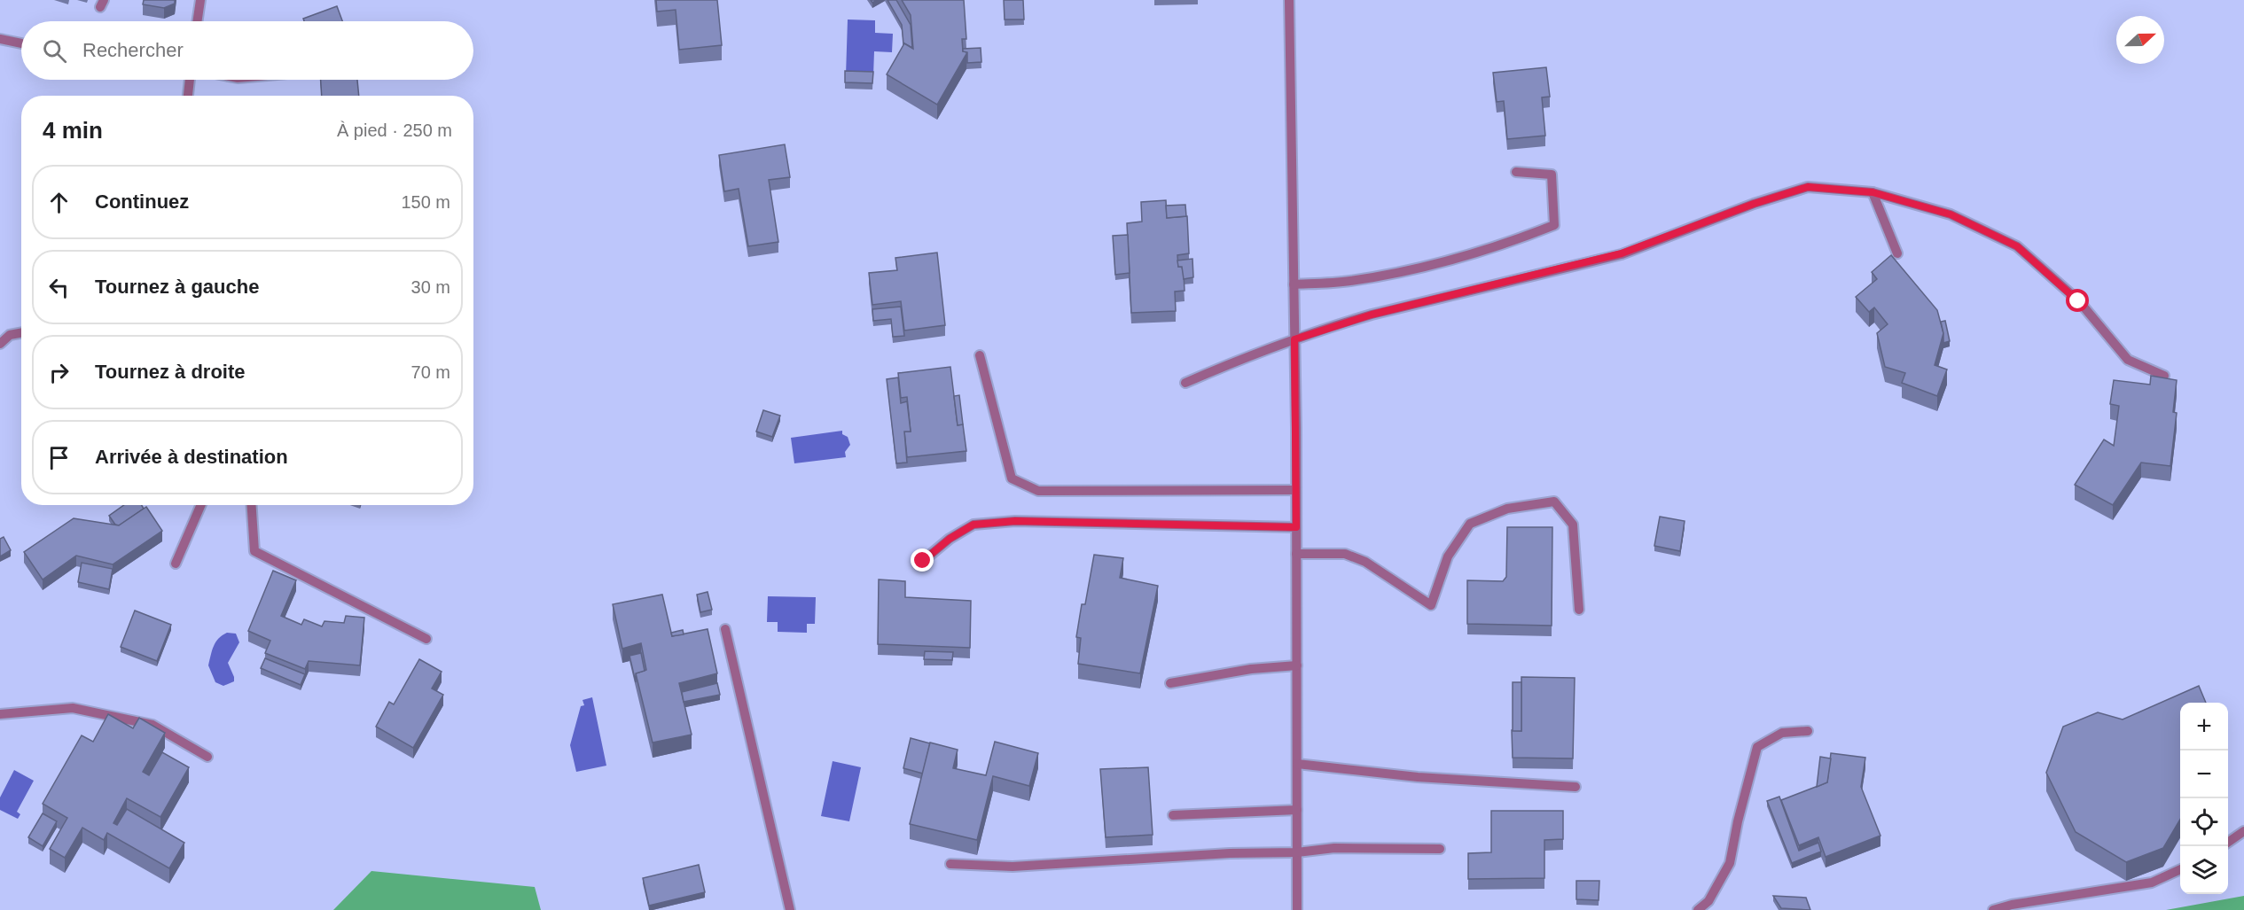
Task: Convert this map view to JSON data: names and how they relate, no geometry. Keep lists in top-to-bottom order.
{
  "north": "right",
  "page": {
    "search": "Rechercher",
    "heading": ["4 min", "À pied · 250 m"],
    "list": [
      ["Continuez", "150 m"],
      ["Tournez à gauche", "30 m"],
      ["Tournez à droite", "70 m"],
      "Arrivée à destination"
    ],
    "map_buttons": ["+", "−"]
  }
}
